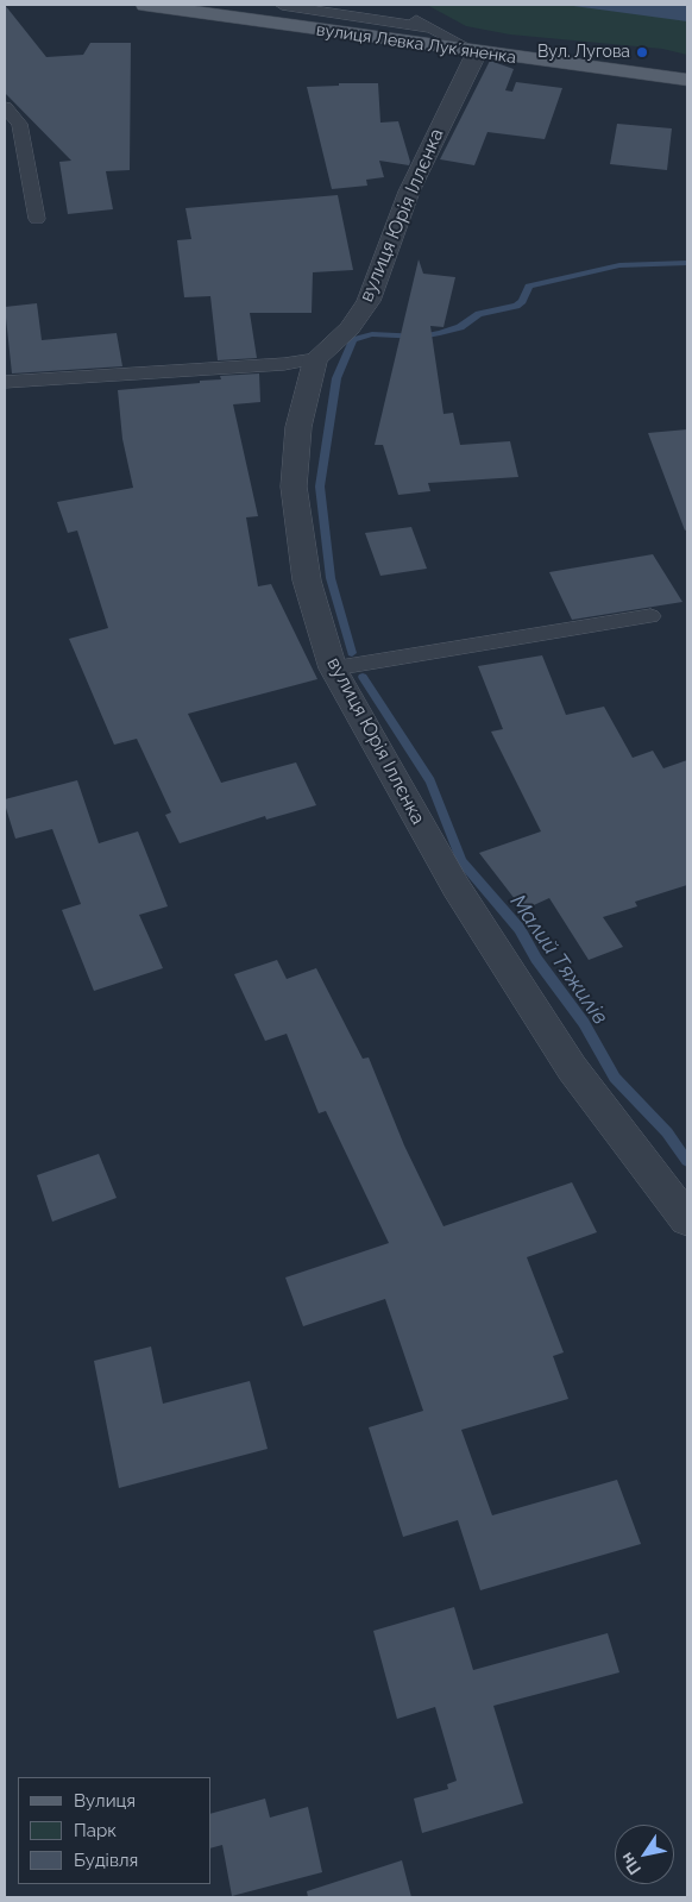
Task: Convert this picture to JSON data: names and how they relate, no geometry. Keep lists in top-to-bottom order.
{
  "streets": {
    "main road": ["вулиця Левка Лукʼяненка"],
    "street": ["вулиця Юрія Іллєнка"]
  },
  "crossings": [
    ["вулиця Левка Лукʼяненка", "вулиця Юрія Іллєнка"]
  ],
  "water": ["Малий Тяжилів"],
  "places": ["Вул. Лугова"],
  "legend": ["Вулиця", "Парк", "Будівля"],
  "north": "bottom left"
}
